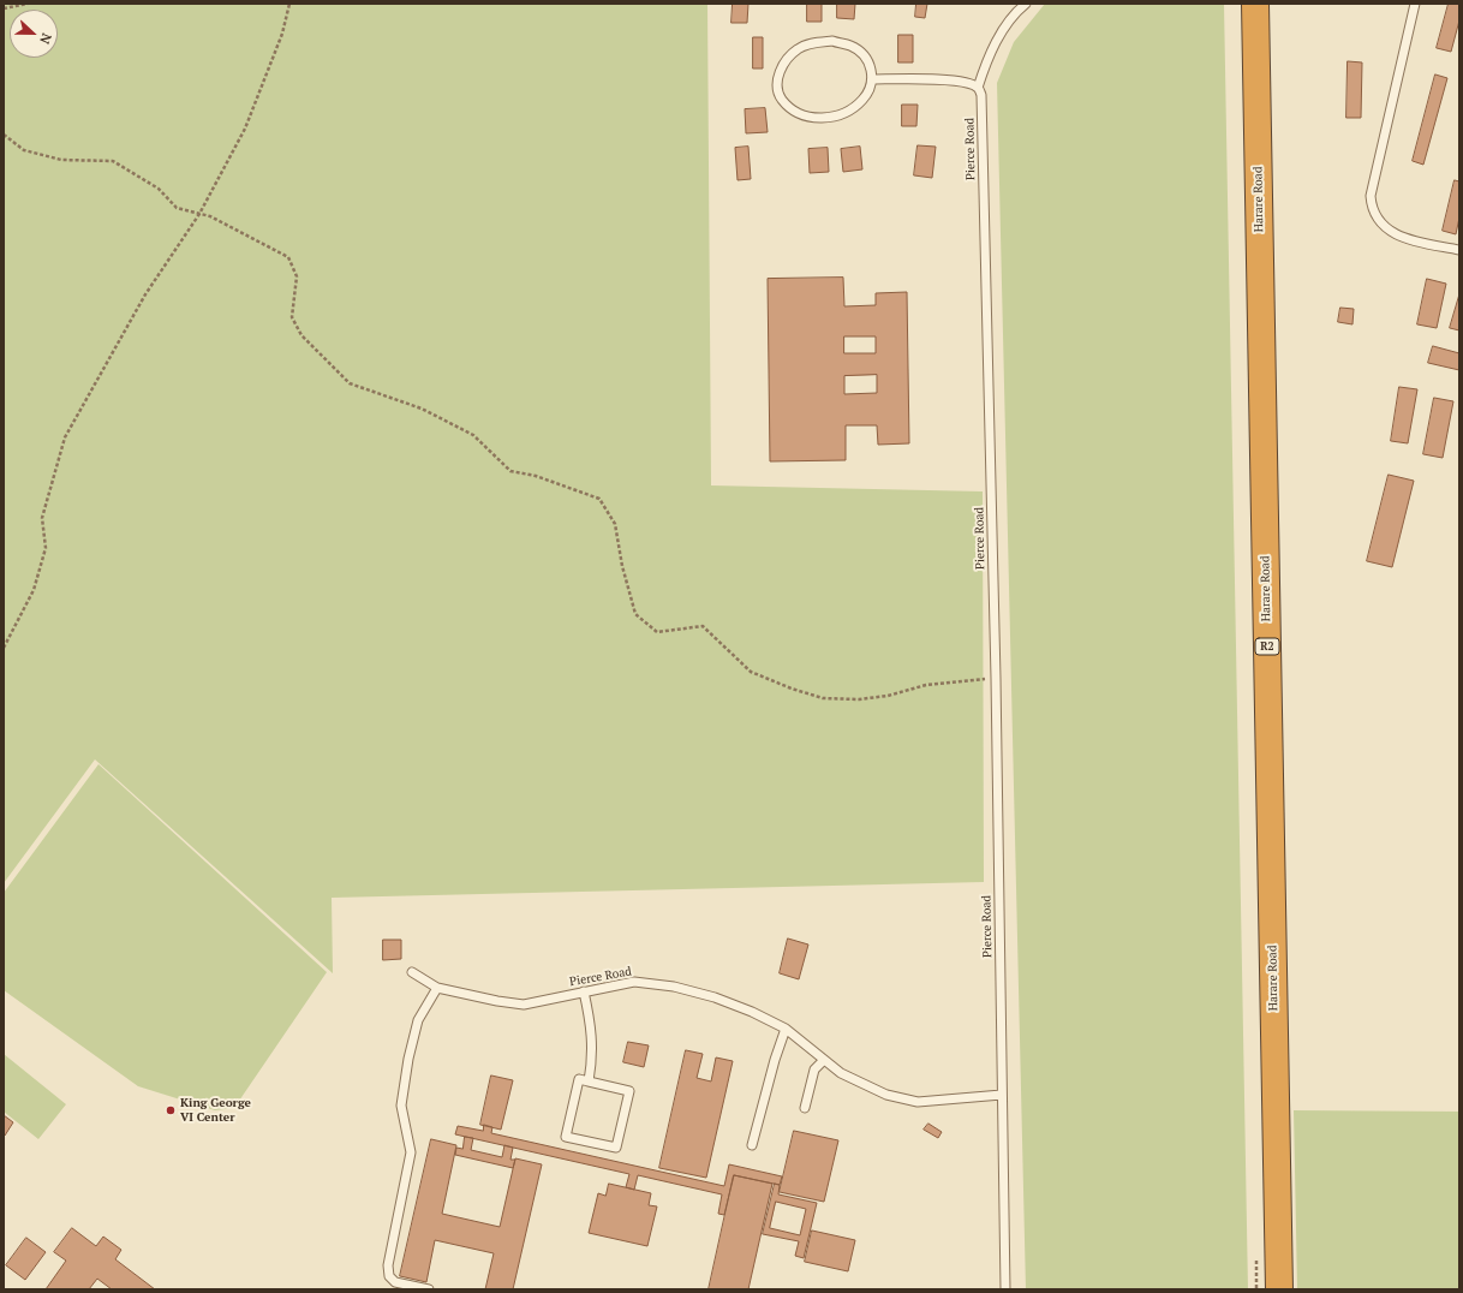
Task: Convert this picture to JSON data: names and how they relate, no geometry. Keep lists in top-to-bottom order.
{
  "streets": {
    "highway": ["Harare Road", "R2"],
    "lane": ["Pierce Road"]
  },
  "places": ["King George VI Center"],
  "north": "right"
}
